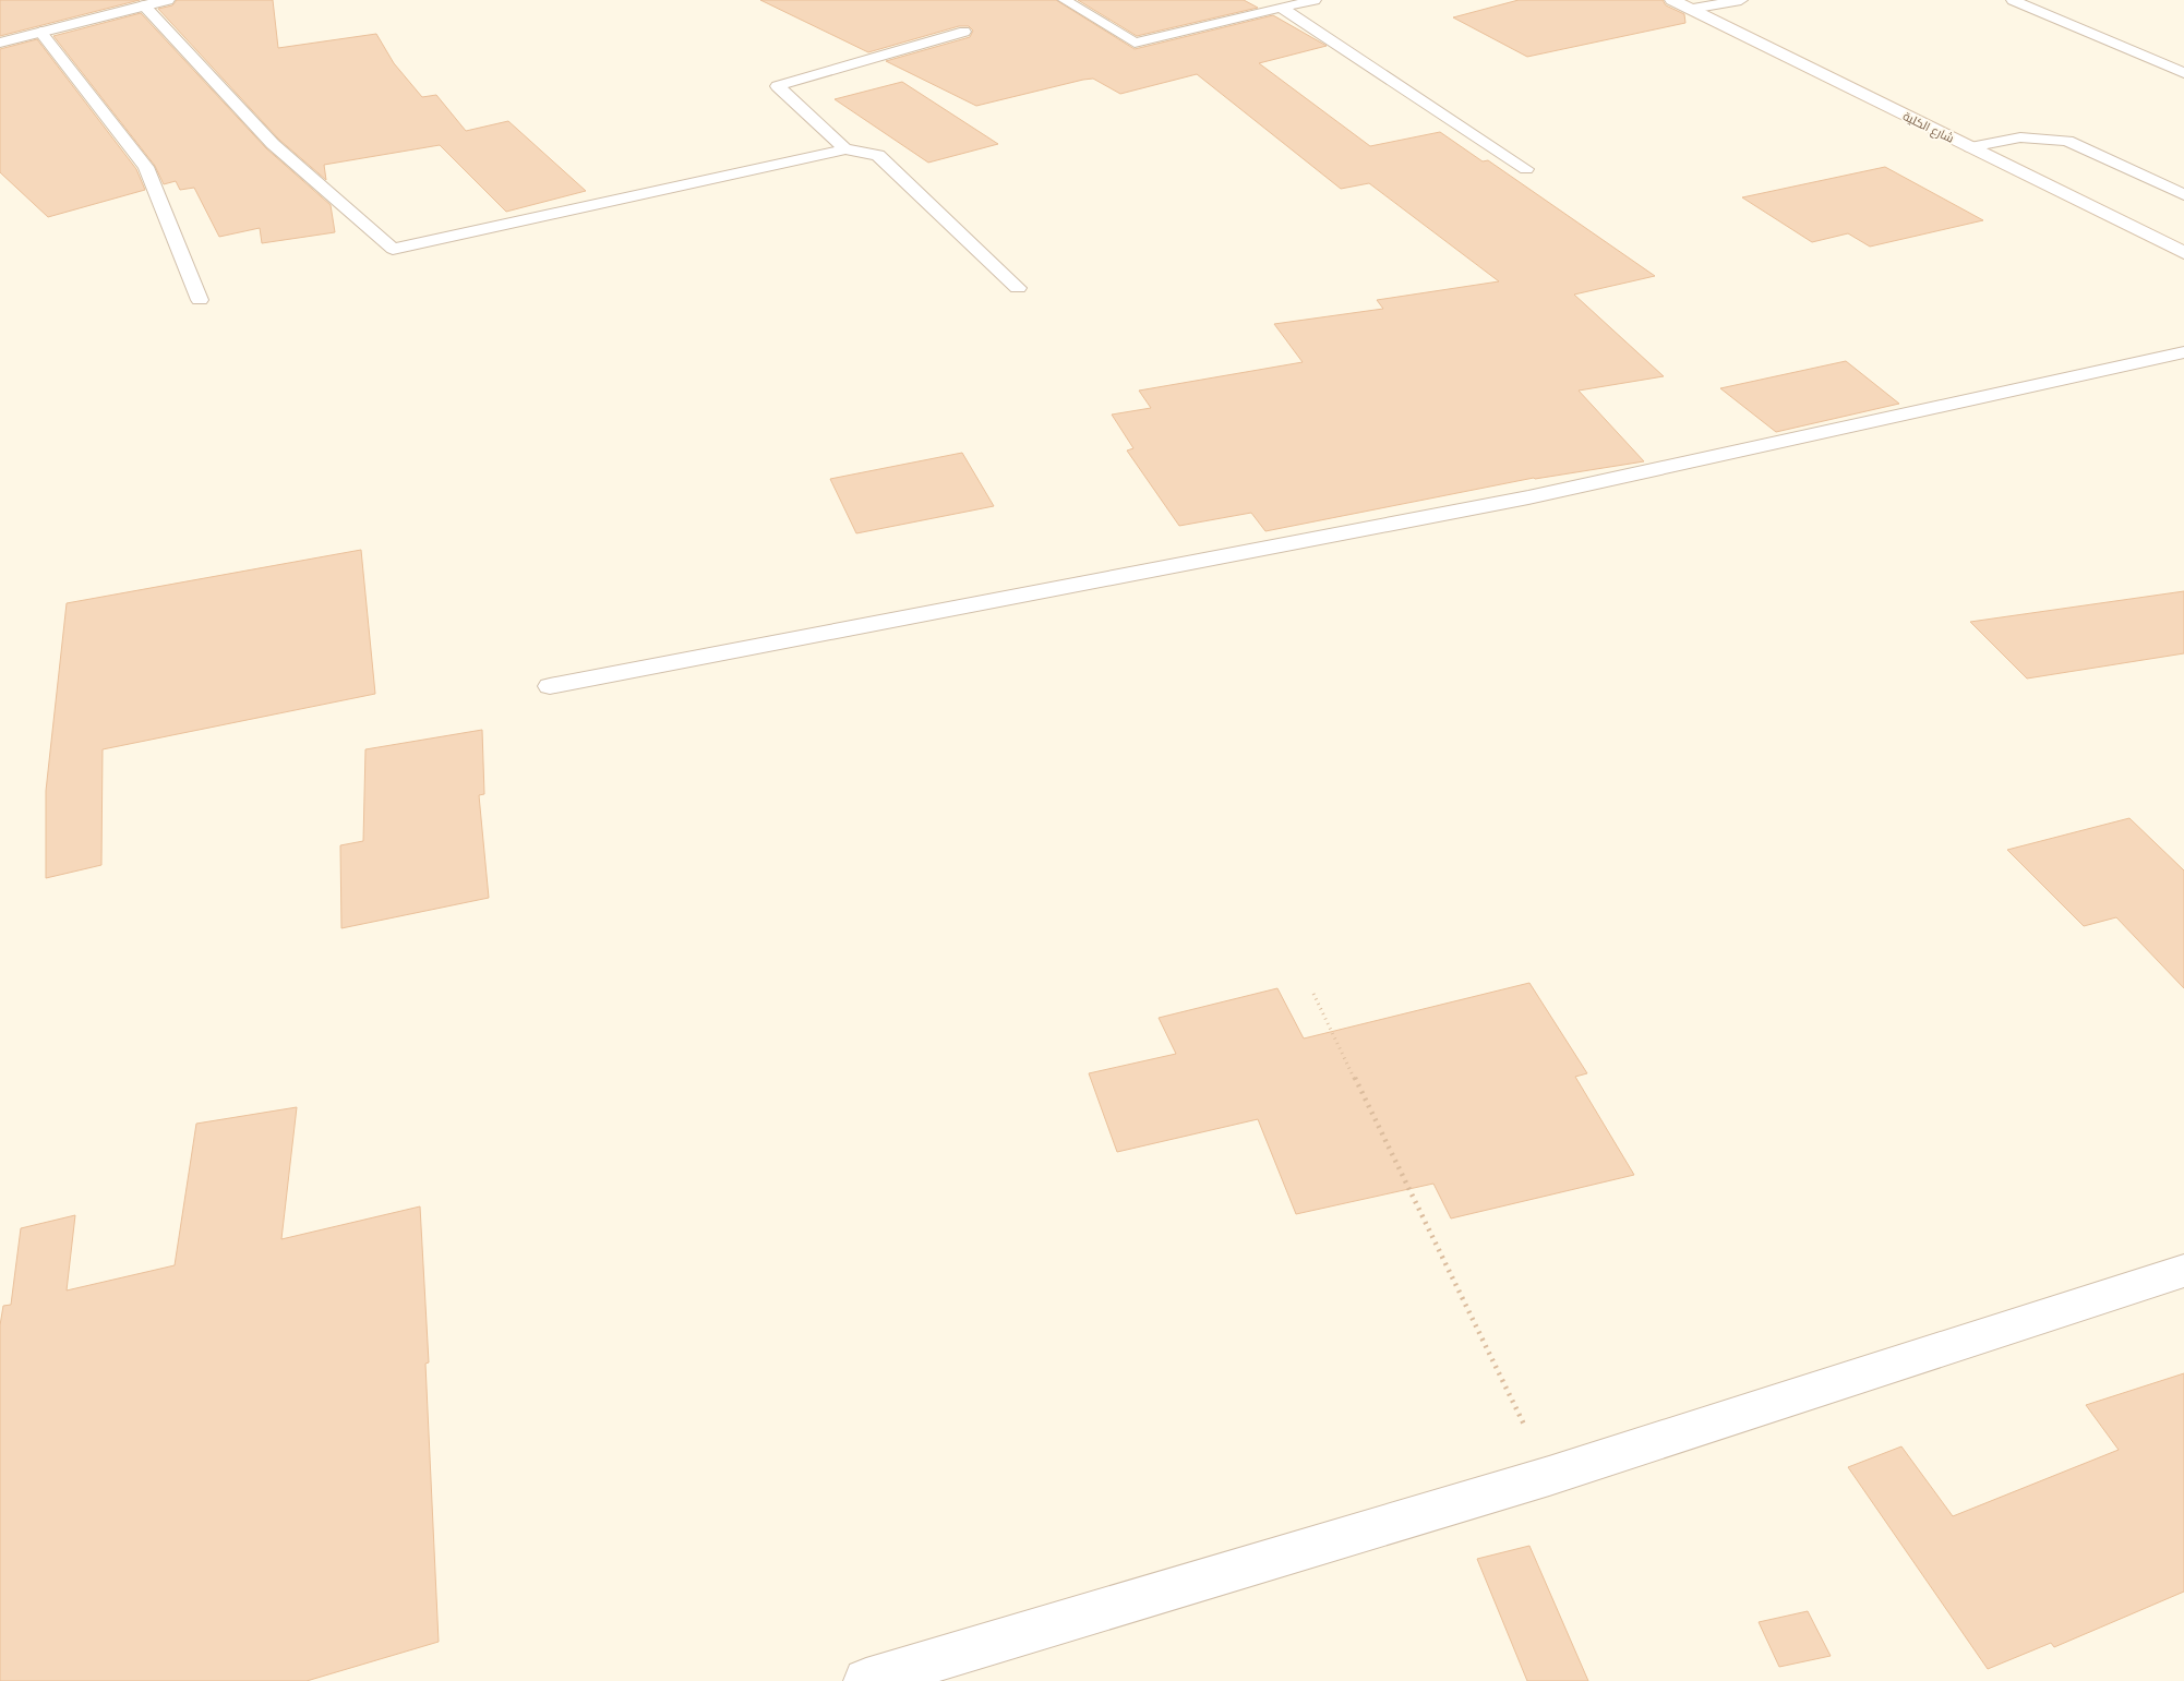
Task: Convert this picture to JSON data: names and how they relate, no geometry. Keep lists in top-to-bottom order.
{
  "streets": {
    "street": ["شارع الكلية"]
  }
}
